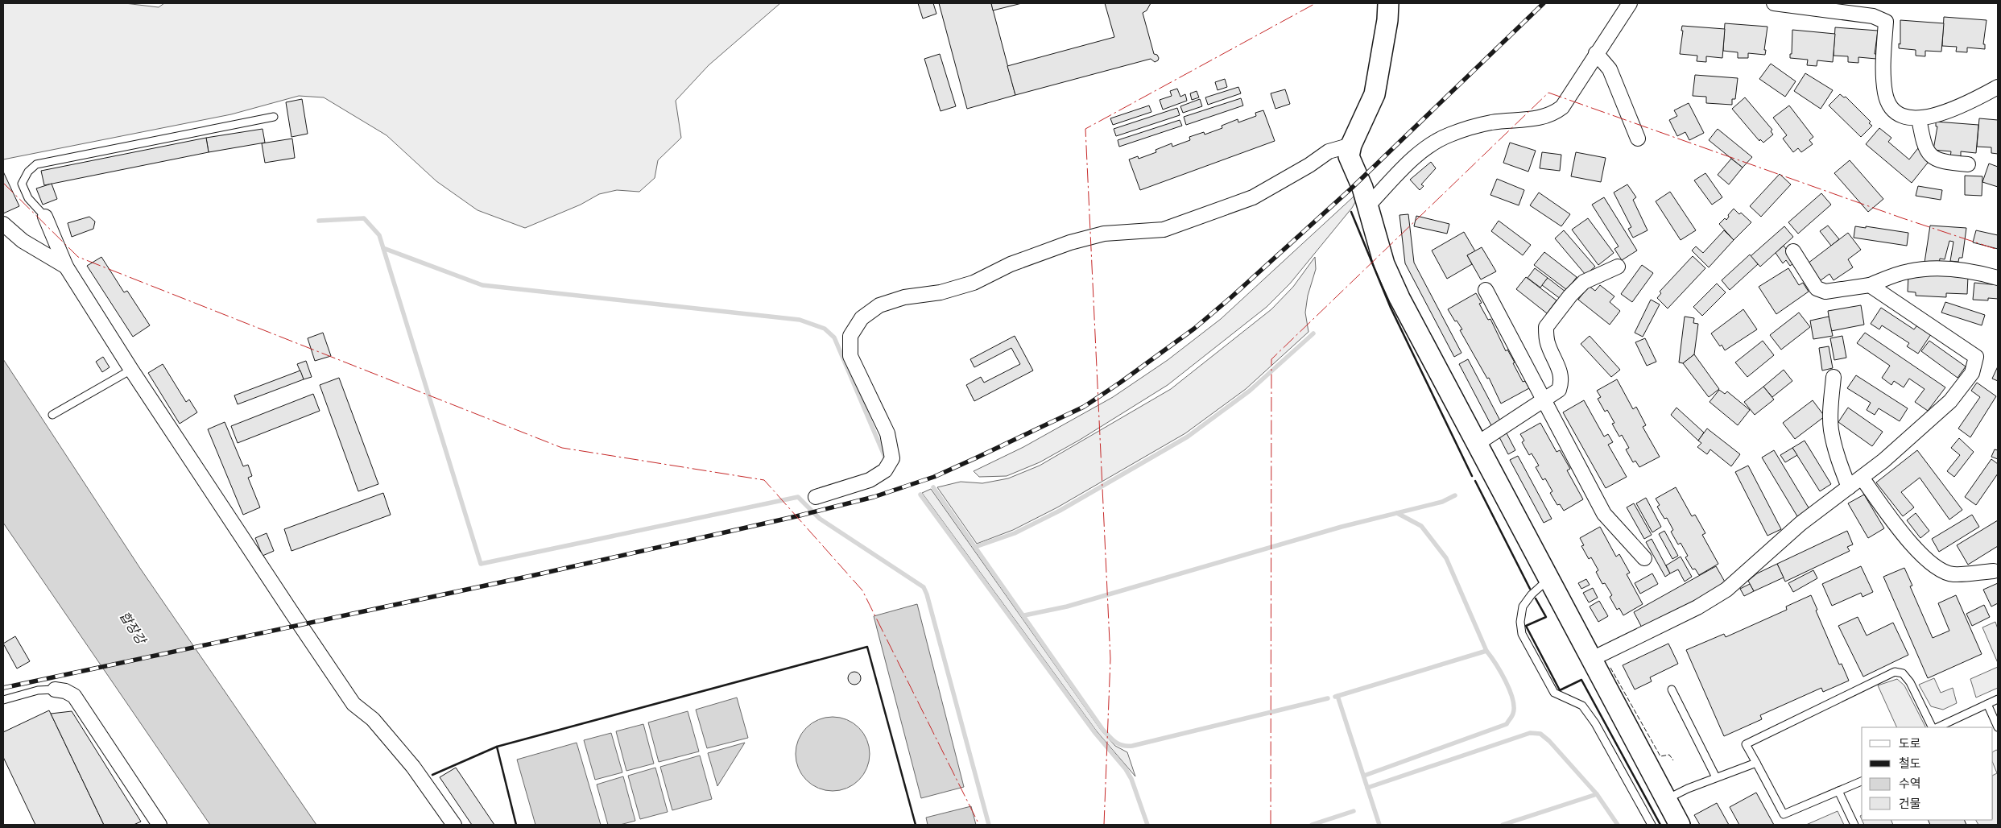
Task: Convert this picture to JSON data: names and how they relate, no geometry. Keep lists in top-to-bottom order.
{
  "water": ["합장강"],
  "legend": [
    "도로",
    "철도",
    "수역",
    "건물"
  ]
}
